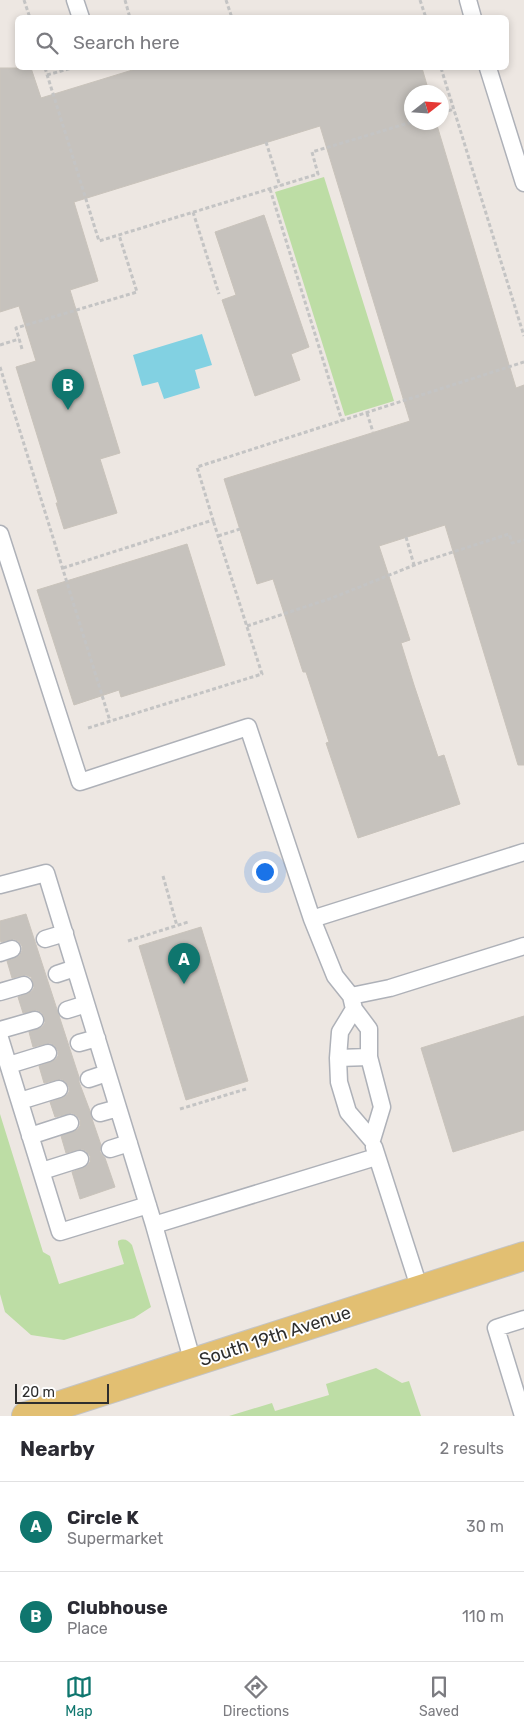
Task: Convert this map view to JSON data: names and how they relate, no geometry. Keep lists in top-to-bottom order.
{
  "streets": {
    "main road": ["South 19th Avenue"]
  },
  "scale_bar": "20 m",
  "north": "right",
  "page": {
    "search": "Search here",
    "pins": ["B", "A"],
    "scale": "20 m",
    "heading": ["Nearby", "2 results"],
    "list": [
      {
        "mark": "A",
        "name": "Circle K",
        "note": "Supermarket",
        "value": "30 m"
      },
      {
        "mark": "B",
        "name": "Clubhouse",
        "note": "Place",
        "value": "110 m"
      }
    ],
    "nav": ["Map", "Directions", "Saved"]
  }
}
